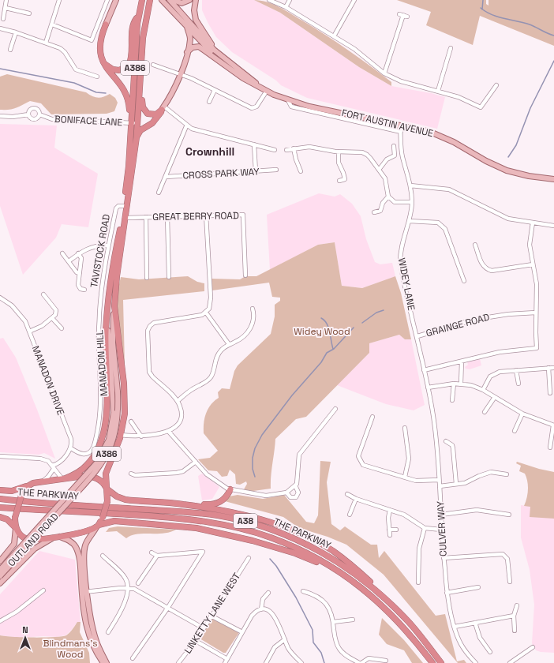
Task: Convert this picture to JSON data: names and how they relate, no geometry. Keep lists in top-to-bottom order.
{
  "streets": {
    "highway": [
      "A386",
      "MANADON HILL",
      "THE PARKWAY",
      "A38"
    ],
    "main road": ["FORT AUSTIN AVENUE", "OUTLAND ROAD"],
    "street": [
      "BONIFACE LANE",
      "CROSS PARK WAY",
      "GREAT BERRY ROAD",
      "TAVISTOCK ROAD",
      "WIDEY LANE",
      "GRAINGE ROAD",
      "MANADON DRIVE",
      "CULVER WAY",
      "LINKETTY LANE WEST"
    ]
  },
  "crossings": [
    ["A386", "BONIFACE LANE"],
    ["A386", "TAVISTOCK ROAD"],
    ["A386", "MANADON HILL"],
    ["FORT AUSTIN AVENUE", "WIDEY LANE"],
    ["GREAT BERRY ROAD", "MANADON HILL"],
    ["TAVISTOCK ROAD", "MANADON HILL"],
    ["TAVISTOCK ROAD", "MANADON DRIVE"],
    ["WIDEY LANE", "GRAINGE ROAD"],
    ["WIDEY LANE", "CULVER WAY"],
    ["MANADON HILL", "OUTLAND ROAD"],
    ["THE PARKWAY", "A38"]
  ],
  "districts": ["Crownhill"],
  "parks": ["Widey Wood", "Blindmans's Wood"],
  "north": "top"
}
